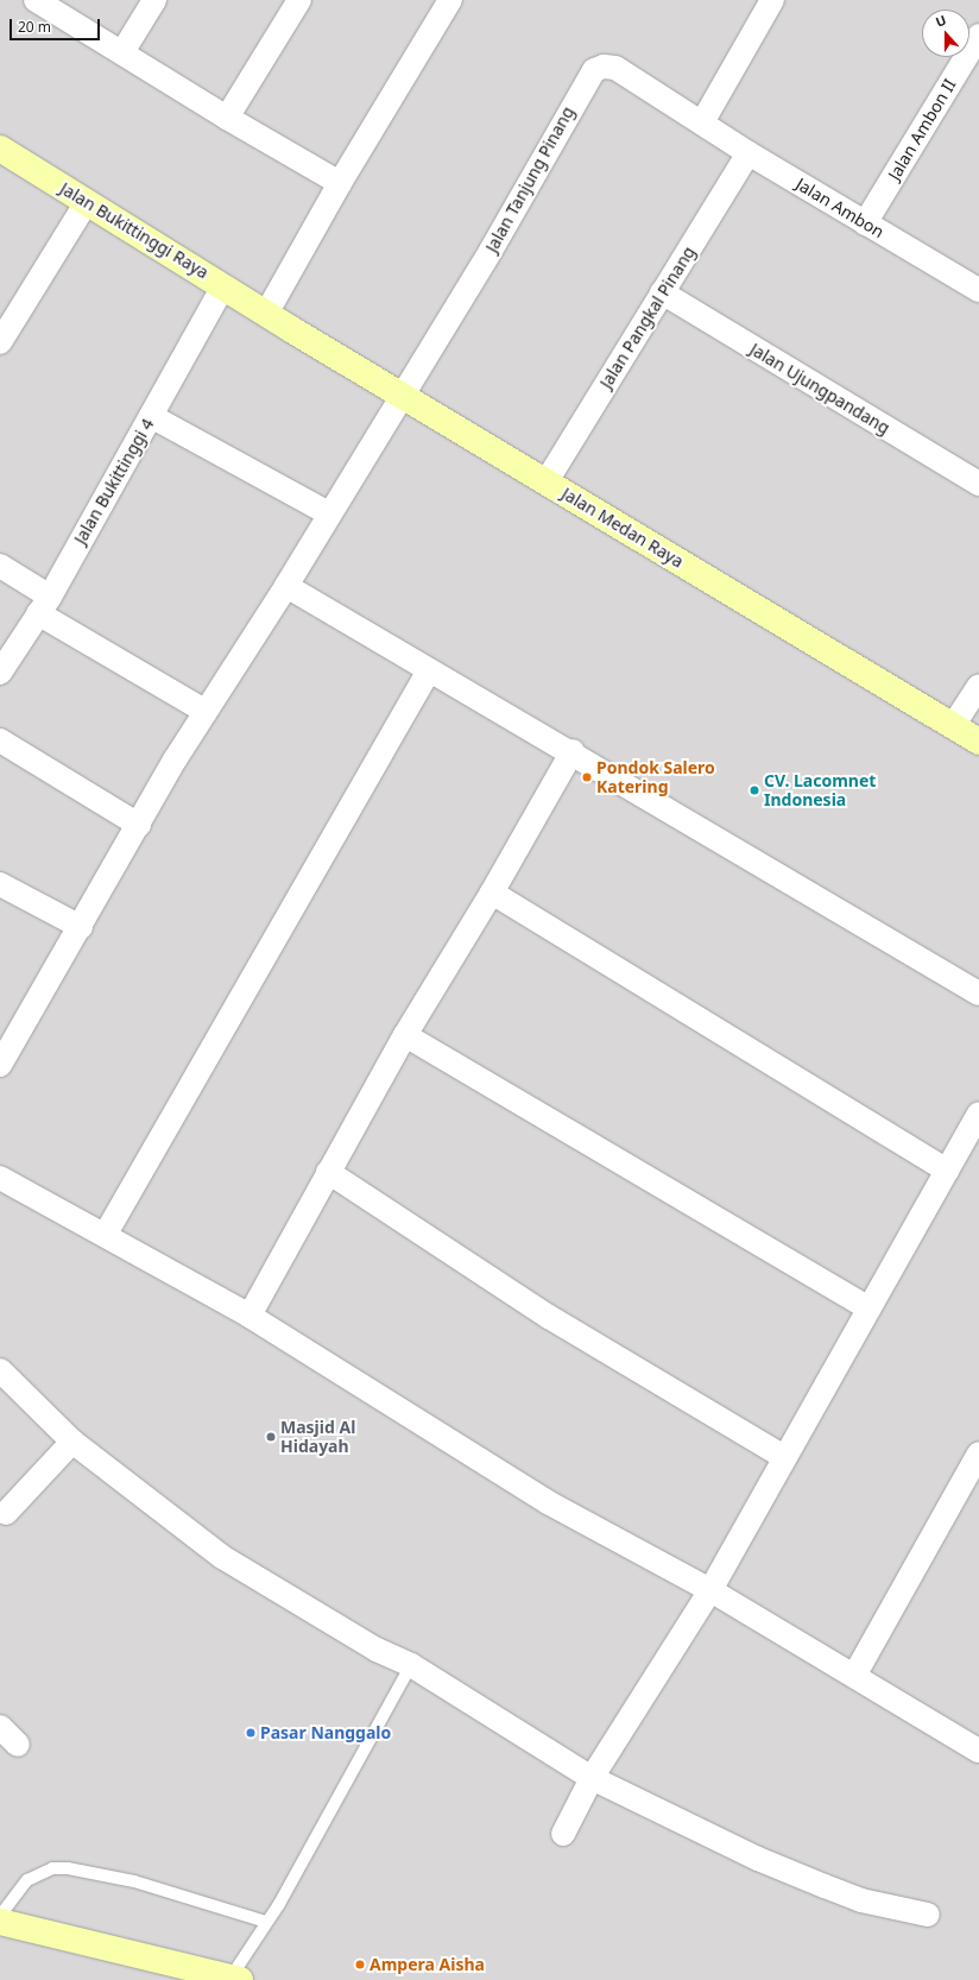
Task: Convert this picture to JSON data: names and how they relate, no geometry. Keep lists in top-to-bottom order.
{
  "streets": {
    "street": [
      "Jalan Ambon II",
      "Jalan Tanjung Pinang",
      "Jalan Ambon",
      "Jalan Bukittinggi Raya",
      "Jalan Pangkal Pinang",
      "Jalan Ujungpandang",
      "Jalan Bukittinggi 4",
      "Jalan Medan Raya"
    ]
  },
  "crossings": [
    ["Jalan Ambon II", "Jalan Ambon"],
    ["Jalan Tanjung Pinang", "Jalan Ambon"],
    ["Jalan Tanjung Pinang", "Jalan Medan Raya"],
    ["Jalan Ambon", "Jalan Pangkal Pinang"],
    ["Jalan Bukittinggi Raya", "Jalan Bukittinggi 4"],
    ["Jalan Bukittinggi Raya", "Jalan Medan Raya"],
    ["Jalan Pangkal Pinang", "Jalan Ujungpandang"],
    ["Jalan Pangkal Pinang", "Jalan Medan Raya"]
  ],
  "places": [
    "Pondok Salero Katering",
    "CV. Lacomnet Indonesia",
    "Masjid Al Hidayah",
    "Pasar Nanggalo",
    "Ampera Aisha"
  ],
  "scale_bar": "20 m",
  "north": "top"
}
